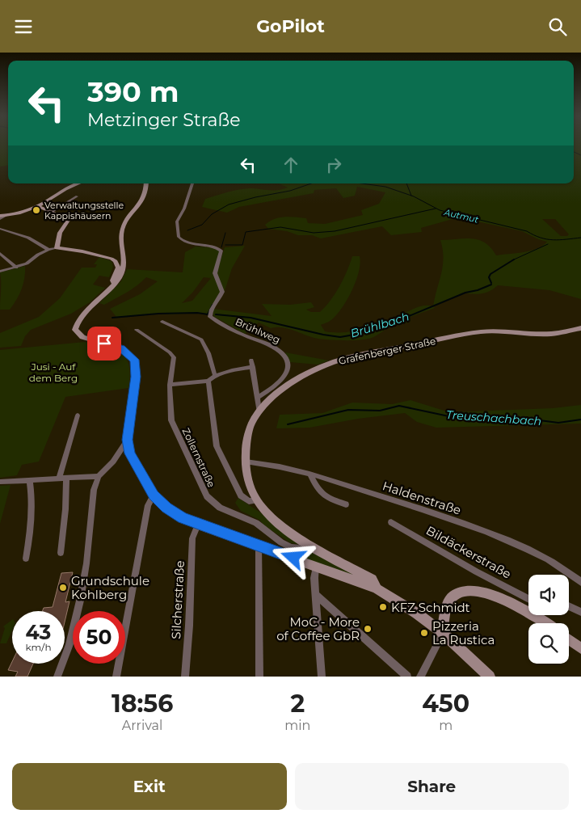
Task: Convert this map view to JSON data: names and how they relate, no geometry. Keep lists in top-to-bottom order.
{
  "streets": {
    "street": [
      "Brühlweg",
      "Grafenberger Straße",
      "Zollernstraße",
      "Haldenstraße",
      "Bildäckerstraße",
      "Silcherstraße"
    ]
  },
  "crossings": [
    ["Grafenberger Straße", "Zollernstraße"],
    ["Grafenberger Straße", "Haldenstraße"]
  ],
  "water": ["Autmut", "Brühlbach", "Treuschachbach"],
  "parks": ["Jusi - Auf dem Berg"],
  "places": [
    "Verwaltungsstelle Kappishäusern",
    "Grundschule Kohlberg",
    "KFZ Schmidt",
    "MoC - More of Coffee GbR",
    "Pizzeria La Rustica"
  ],
  "page": {
    "header": "GoPilot",
    "turn": ["390 m", "Metzinger Straße"],
    "speed": "43 km/h",
    "limit": "50",
    "eta": [
      "18:56",
      "Arrival",
      "2",
      "min",
      "450",
      "m"
    ],
    "buttons": ["Exit", "Share"]
  }
}
